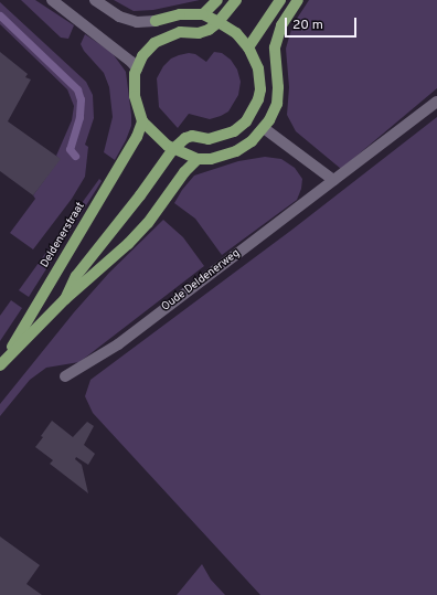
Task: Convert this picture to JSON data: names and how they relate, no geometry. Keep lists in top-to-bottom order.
{
  "streets": {
    "main road": ["Deldenerstraat"],
    "street": ["Oude Deldenerweg"]
  },
  "scale_bar": "20 m"
}
